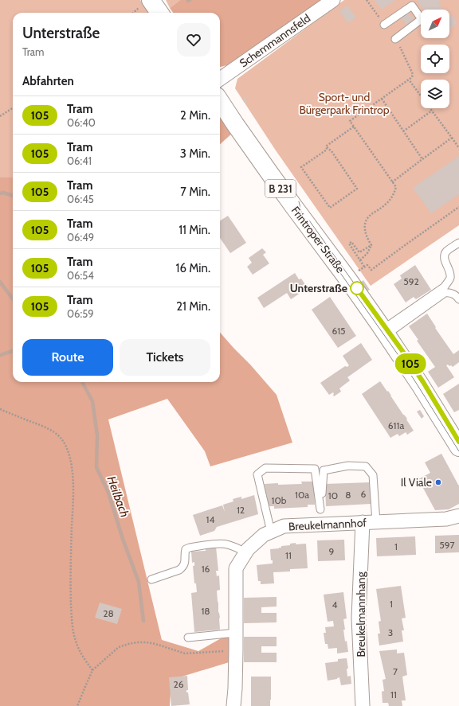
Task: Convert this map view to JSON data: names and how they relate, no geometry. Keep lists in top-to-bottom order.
{
  "streets": {
    "main road": ["B 231", "Frintroper Straße"],
    "street": ["Schemmannsfeld", "Breukelmannhof", "Breukelmannhang"]
  },
  "crossings": [
    ["Breukelmannhof", "Breukelmannhang"]
  ],
  "water": ["Heilbach"],
  "parks": ["Sport- und Bürgerpark Frintrop"],
  "places": ["Unterstraße", "Il Viale"],
  "lines": ["tram line 105"],
  "house_numbers": [
    "592",
    "615",
    "611a",
    "6",
    "10a",
    "8",
    "10",
    "10b",
    "12",
    "14",
    "597",
    "1",
    "9",
    "11",
    "16",
    "1",
    "4",
    "18",
    "28",
    "3",
    "7",
    "26",
    "11"
  ],
  "north": "top right",
  "page": {
    "on_map": "105",
    "heading": [
      ["Unterstraße", "Tram"],
      "Abfahrten"
    ],
    "list": [
      {
        "mark": "105",
        "name": "Tram",
        "note": "06:40",
        "value": "2 Min."
      },
      {
        "mark": "105",
        "name": "Tram",
        "note": "06:41",
        "value": "3 Min."
      },
      {
        "mark": "105",
        "name": "Tram",
        "note": "06:45",
        "value": "7 Min."
      },
      {
        "mark": "105",
        "name": "Tram",
        "note": "06:49",
        "value": "11 Min."
      },
      {
        "mark": "105",
        "name": "Tram",
        "note": "06:54",
        "value": "16 Min."
      },
      {
        "mark": "105",
        "name": "Tram",
        "note": "06:59",
        "value": "21 Min."
      }
    ],
    "buttons": ["Route", "Tickets"]
  }
}
